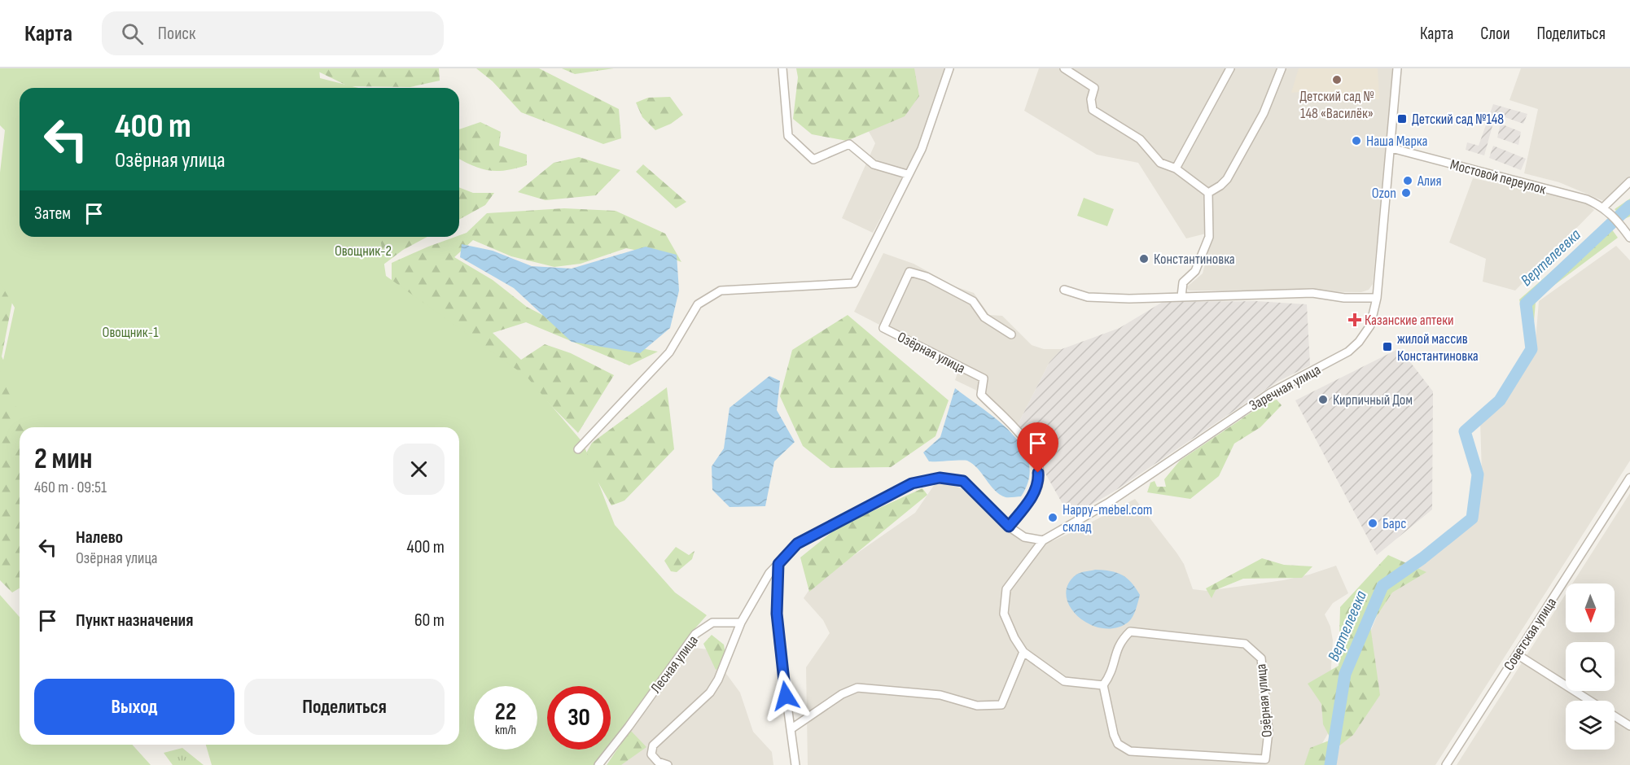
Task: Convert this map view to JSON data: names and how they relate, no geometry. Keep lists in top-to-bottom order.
{
  "streets": {
    "street": [
      "Мостовой переулок",
      "Озёрная улица",
      "Заречная улица",
      "Советская улица",
      "Лесная улица"
    ]
  },
  "crossings": [
    ["Мостовой переулок", "Заречная улица"]
  ],
  "water": ["Вертелеевка"],
  "parks": ["Овощник-2", "Овощник-1"],
  "places": {
    "other": [
      "Детский сад № 148 «Василёк»",
      "Наша Марка",
      "Алия",
      "Ozon",
      "Константиновка",
      "Кирпичный Дом",
      "Happy-mebel.com склад",
      "Барс"
    ],
    "transit": ["Детский сад №148", "жилой массив Константиновка"],
    "health": ["Казанские аптеки"]
  },
  "north": "bottom",
  "page": {
    "header": "Карта",
    "search": "Поиск",
    "nav": ["Карта", "Слои", "Поделиться"],
    "turn": ["400 m", "Озёрная улица"],
    "then": "Затем",
    "heading": ["2 мин", "460 m · 09:51"],
    "list": [
      {
        "name": "Налево",
        "note": "Озёрная улица",
        "value": "400 m"
      },
      {
        "name": "Пункт назначения",
        "value": "60 m"
      }
    ],
    "buttons": ["Выход", "Поделиться"],
    "speed": "22 km/h",
    "limit": "30"
  }
}
